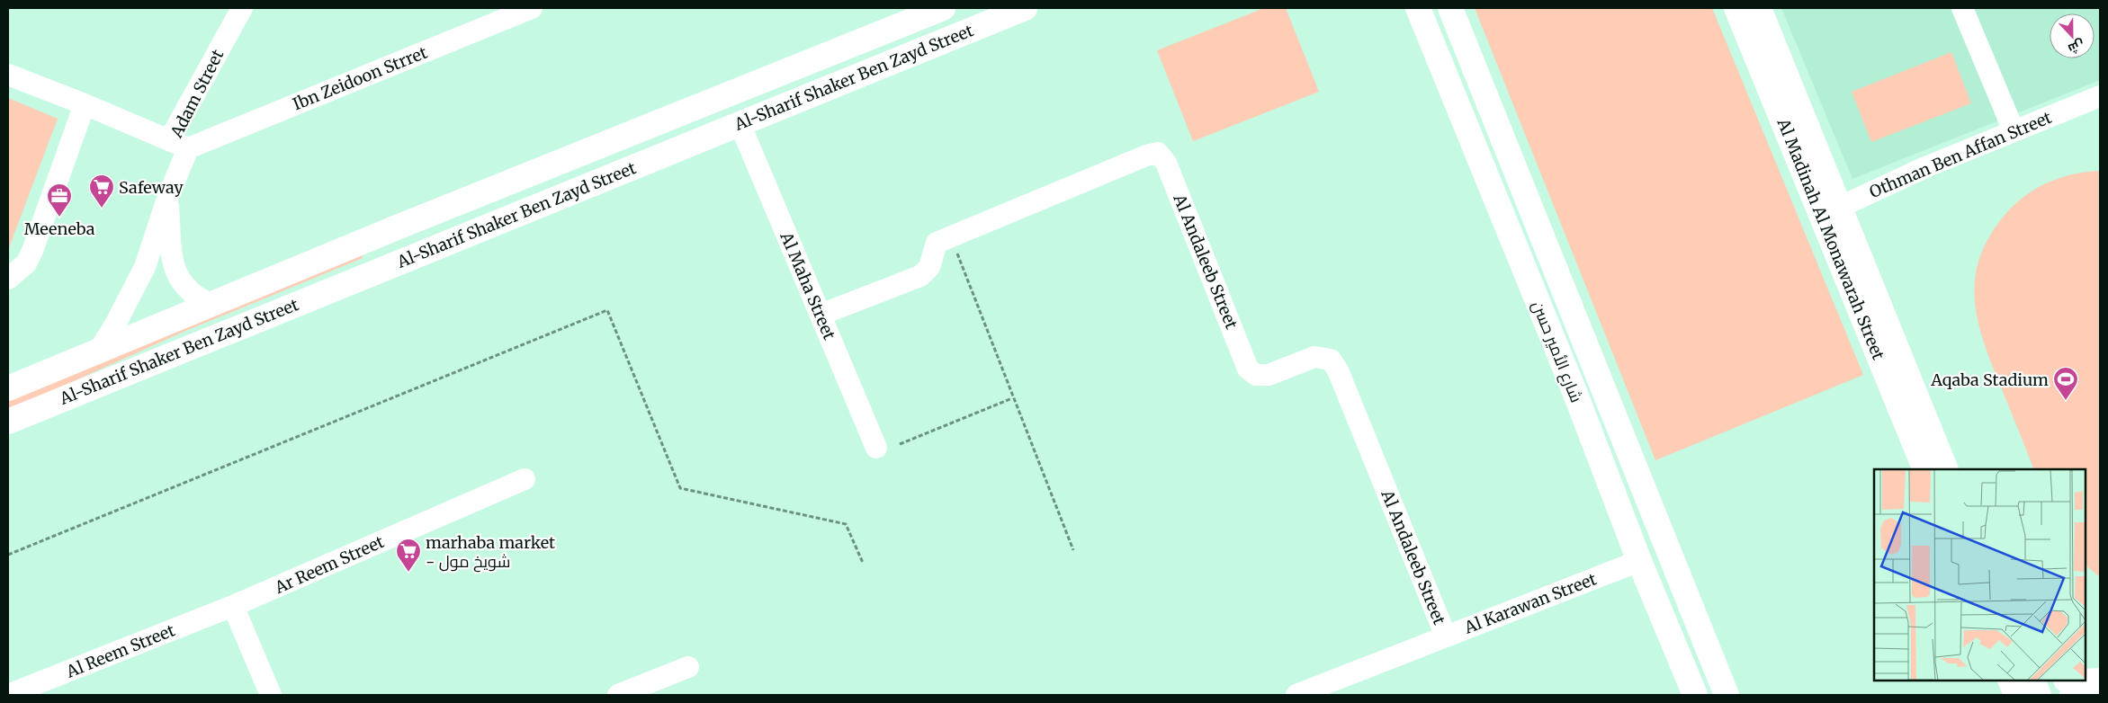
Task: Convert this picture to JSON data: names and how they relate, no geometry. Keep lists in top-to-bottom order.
{
  "streets": {
    "main road": ["Al-Sharif Shaker Ben Zayd Street", "Al Madinah Al Monawarah Street", "شارع الأمير حسن"],
    "street": [
      "Ibn Zeidoon Strret",
      "Adam Street",
      "Othman Ben Affan Street",
      "Al Andaleeb Street",
      "Al Maha Street",
      "Ar Reem Street",
      "Al Karawan Street",
      "Al Reem Street"
    ]
  },
  "crossings": [
    ["Al-Sharif Shaker Ben Zayd Street", "Adam Street"],
    ["Al-Sharif Shaker Ben Zayd Street", "Al Maha Street"],
    ["Ibn Zeidoon Strret", "Adam Street"],
    ["Othman Ben Affan Street", "Al Madinah Al Monawarah Street"],
    ["Al Andaleeb Street", "Al Maha Street"],
    ["Al Andaleeb Street", "Al Karawan Street"],
    ["شارع الأمير حسن", "Al Karawan Street"],
    ["Ar Reem Street", "Al Reem Street"]
  ],
  "places": {
    "supermarket": ["Safeway", "marhaba market - شويخ مول"],
    "office": ["Meeneba"],
    "sports": ["Aqaba Stadium"]
  },
  "north": "bottom"
}
